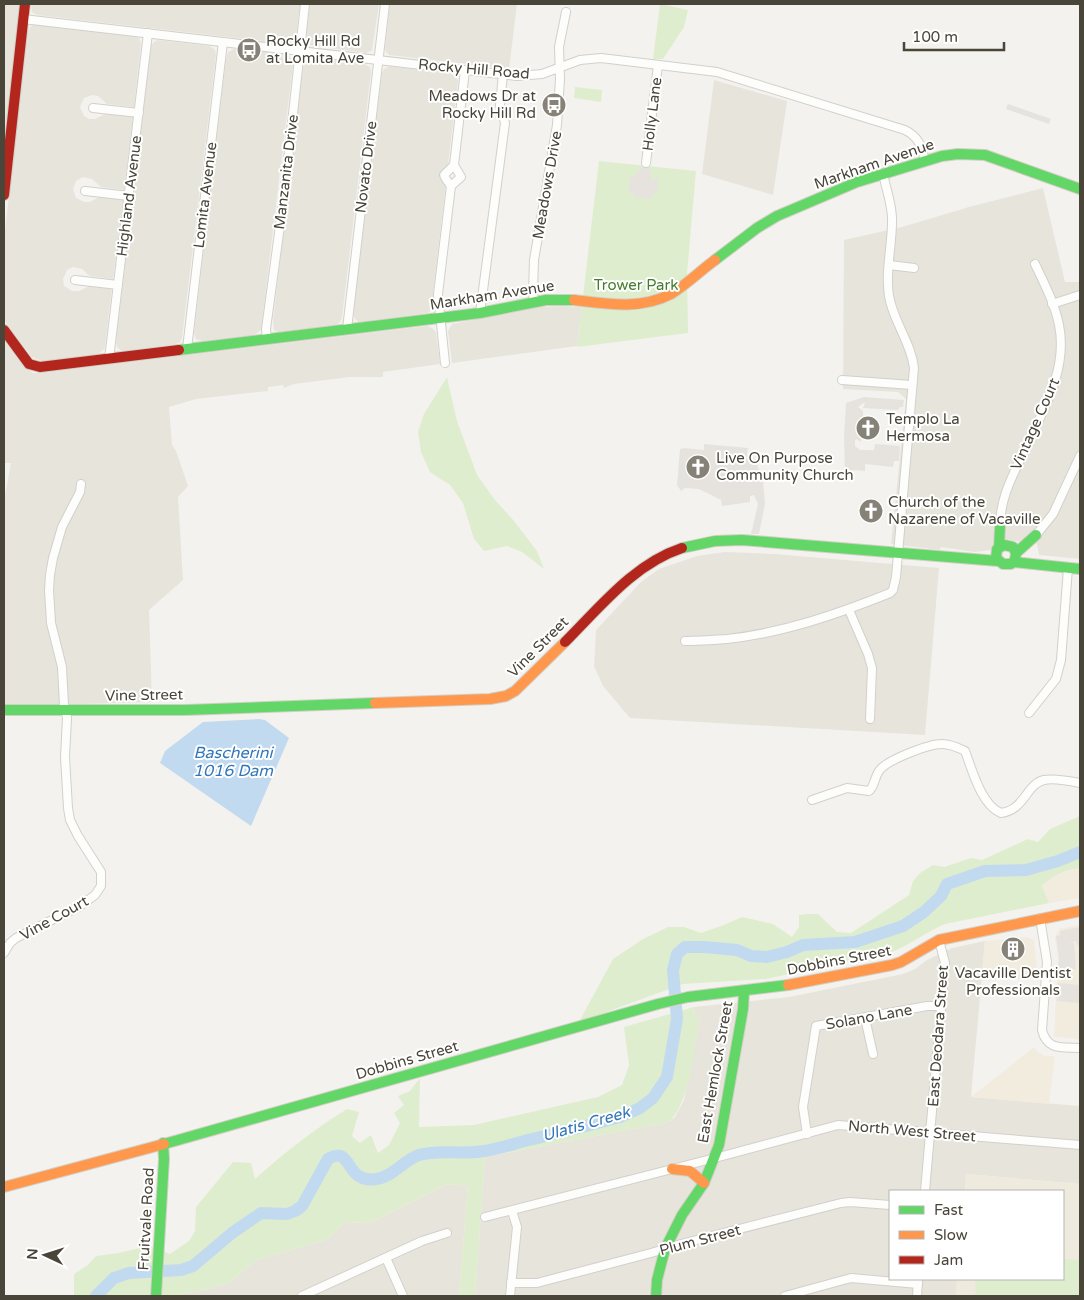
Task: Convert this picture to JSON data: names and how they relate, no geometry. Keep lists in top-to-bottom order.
{
  "streets": {
    "street": [
      "Rocky Hill Road",
      "Holly Lane",
      "Markham Avenue",
      "Novato Drive",
      "Manzanita Drive",
      "Meadows Drive",
      "Lomita Avenue",
      "Highland Avenue",
      "Vintage Court",
      "Vine Street",
      "Vine Court",
      "Dobbins Street",
      "Solano Lane",
      "East Deodara Street",
      "East Hemlock Street",
      "North West Street",
      "Fruitvale Road",
      "Plum Street"
    ]
  },
  "crossings": [
    ["Rocky Hill Road", "Holly Lane"],
    ["Rocky Hill Road", "Markham Avenue"],
    ["Rocky Hill Road", "Novato Drive"],
    ["Rocky Hill Road", "Manzanita Drive"],
    ["Rocky Hill Road", "Meadows Drive"],
    ["Rocky Hill Road", "Lomita Avenue"],
    ["Rocky Hill Road", "Highland Avenue"],
    ["Markham Avenue", "Novato Drive"],
    ["Markham Avenue", "Manzanita Drive"],
    ["Markham Avenue", "Meadows Drive"],
    ["Markham Avenue", "Lomita Avenue"],
    ["Markham Avenue", "Highland Avenue"],
    ["Vine Street", "Vine Court"],
    ["Dobbins Street", "East Deodara Street"],
    ["Dobbins Street", "East Hemlock Street"],
    ["Dobbins Street", "Fruitvale Road"],
    ["Solano Lane", "East Deodara Street"],
    ["Solano Lane", "North West Street"],
    ["East Deodara Street", "North West Street"],
    ["East Hemlock Street", "North West Street"],
    ["East Hemlock Street", "Plum Street"]
  ],
  "water": ["Bascherini 1016 Dam", "Ulatis Creek"],
  "parks": ["Trower Park"],
  "places": {
    "bus stop": ["Rocky Hill Rd at Lomita Ave", "Meadows Dr at Rocky Hill Rd"],
    "church": ["Templo La Hermosa", "Live On Purpose Community Church", "Church of the Nazarene of Vacaville"],
    "building": ["Vacaville Dentist Professionals"]
  },
  "legend": ["Fast", "Slow", "Jam"],
  "scale_bar": "100 m",
  "north": "left"
}
